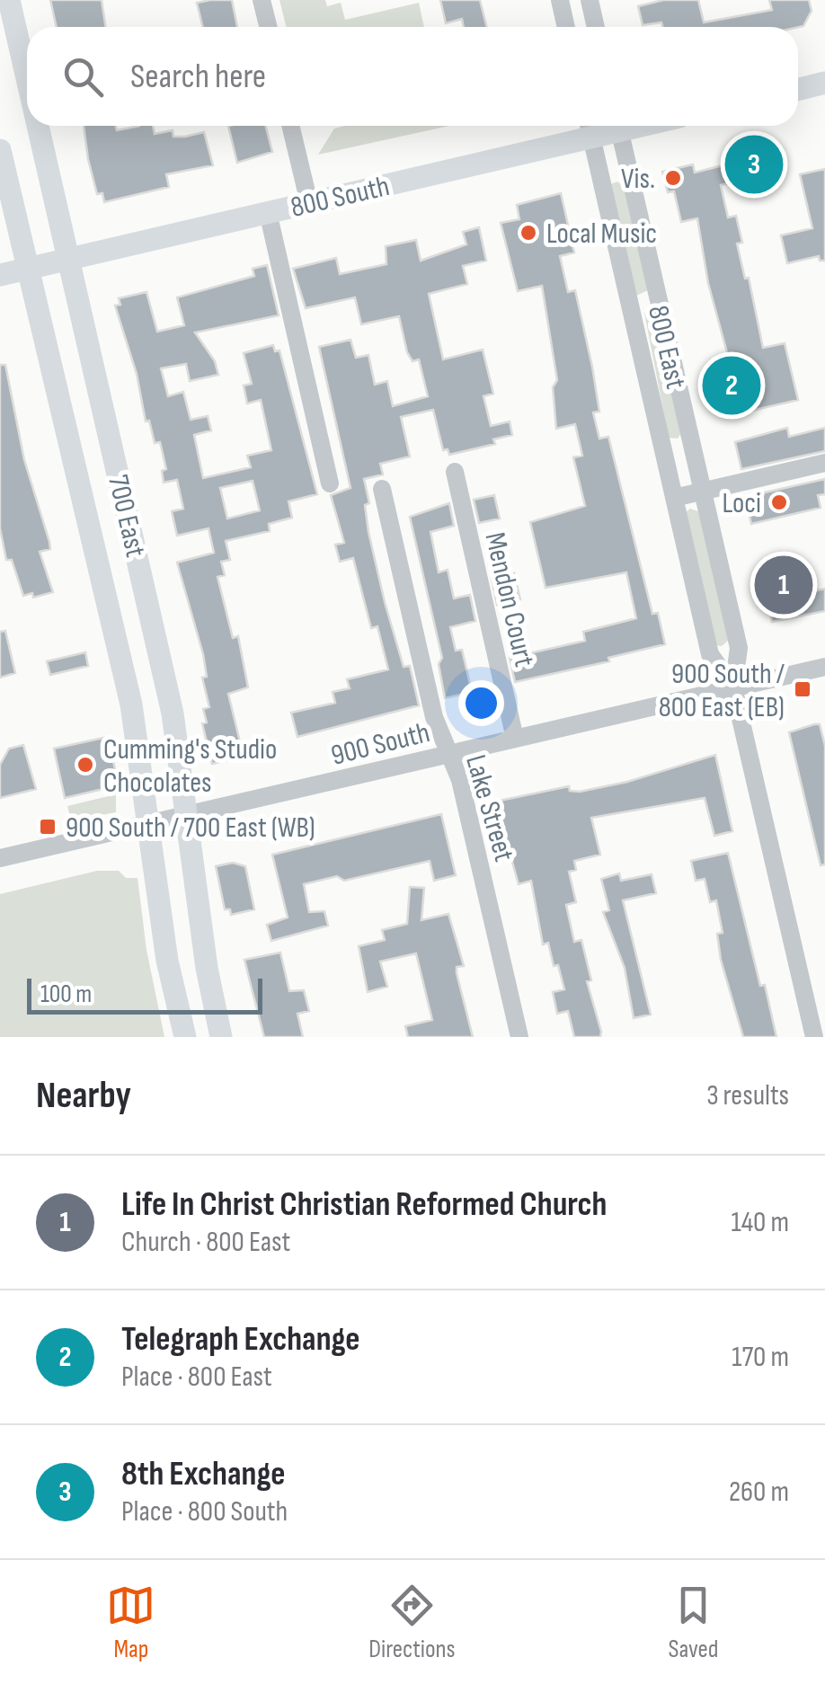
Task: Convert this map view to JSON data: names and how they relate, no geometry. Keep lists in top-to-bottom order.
{
  "streets": {
    "main road": ["800 South", "700 East"],
    "street": [
      "800 East",
      "Mendon Court",
      "900 South",
      "Lake Street"
    ]
  },
  "crossings": [
    ["800 South", "800 East"],
    ["800 South", "700 East"],
    ["800 East", "900 South"],
    ["700 East", "900 South"],
    ["Mendon Court", "900 South"],
    ["900 South", "Lake Street"]
  ],
  "places": {
    "other": [
      "Vis.",
      "Local Music",
      "Loci",
      "Cumming's Studio Chocolates"
    ],
    "transit": ["900 South / 800 East (EB)", "900 South / 700 East (WB)"]
  },
  "scale_bar": "100 m",
  "page": {
    "search": "Search here",
    "pins": ["3", "2", "1"],
    "scale": "100 m",
    "heading": ["Nearby", "3 results"],
    "list": [
      {
        "mark": "1",
        "name": "Life In Christ Christian Reformed Church",
        "note": "Church · 800 East",
        "value": "140 m"
      },
      {
        "mark": "2",
        "name": "Telegraph Exchange",
        "note": "Place · 800 East",
        "value": "170 m"
      },
      {
        "mark": "3",
        "name": "8th Exchange",
        "note": "Place · 800 South",
        "value": "260 m"
      }
    ],
    "nav": ["Map", "Directions", "Saved"]
  }
}
